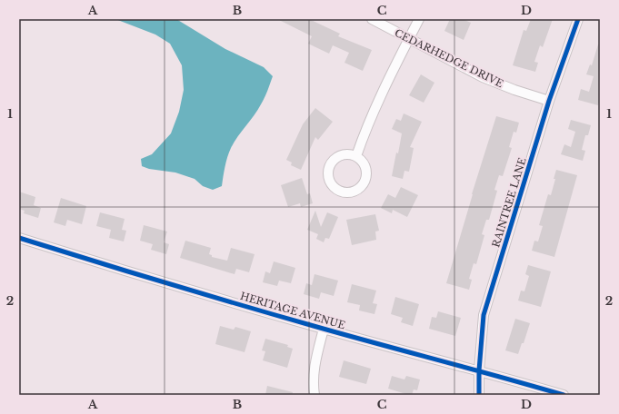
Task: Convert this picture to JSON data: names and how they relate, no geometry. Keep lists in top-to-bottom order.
{
  "streets": {
    "street": ["CEDARHEDGE DRIVE", "RAINTREE LANE", "HERITAGE AVENUE"]
  },
  "crossings": [
    ["CEDARHEDGE DRIVE", "RAINTREE LANE"],
    ["RAINTREE LANE", "HERITAGE AVENUE"]
  ],
  "grid": {
    "columns": [
      "A",
      "B",
      "C",
      "D"
    ],
    "rows": ["1", "2"]
  }
}
